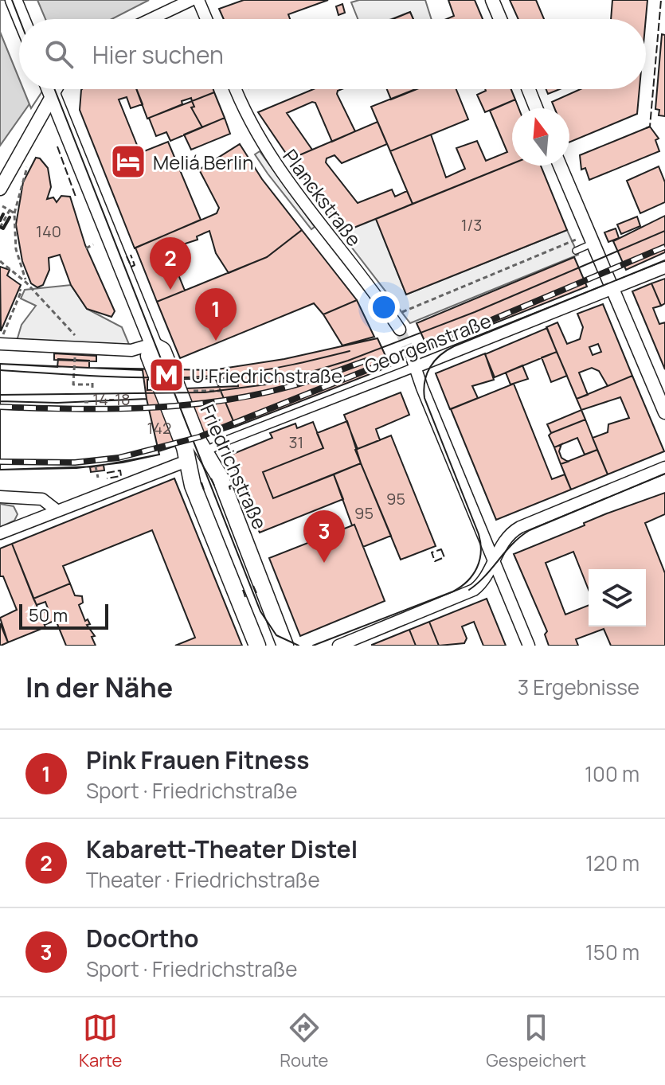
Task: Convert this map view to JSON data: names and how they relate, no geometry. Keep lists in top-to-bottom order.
{
  "streets": {
    "main road": ["Friedrichstraße"],
    "street": ["Planckstraße", "Georgenstraße"]
  },
  "crossings": [
    ["Georgenstraße", "Friedrichstraße"]
  ],
  "places": {
    "hotel": ["Meliá Berlin"],
    "metro station": ["U Friedrichstraße"]
  },
  "house_numbers": [
    "1/3",
    "140",
    "14-18",
    "142",
    "31",
    "95",
    "95"
  ],
  "scale_bar": "50 m",
  "north": "top",
  "page": {
    "search": "Hier suchen",
    "pins": ["2", "1", "3"],
    "scale": "50 m",
    "heading": ["In der Nähe", "3 Ergebnisse"],
    "list": [
      {
        "mark": "1",
        "name": "Pink Frauen Fitness",
        "note": "Sport · Friedrichstraße",
        "value": "100 m"
      },
      {
        "mark": "2",
        "name": "Kabarett-Theater Distel",
        "note": "Theater · Friedrichstraße",
        "value": "120 m"
      },
      {
        "mark": "3",
        "name": "DocOrtho",
        "note": "Sport · Friedrichstraße",
        "value": "150 m"
      }
    ],
    "nav": ["Karte", "Route", "Gespeichert"]
  }
}
